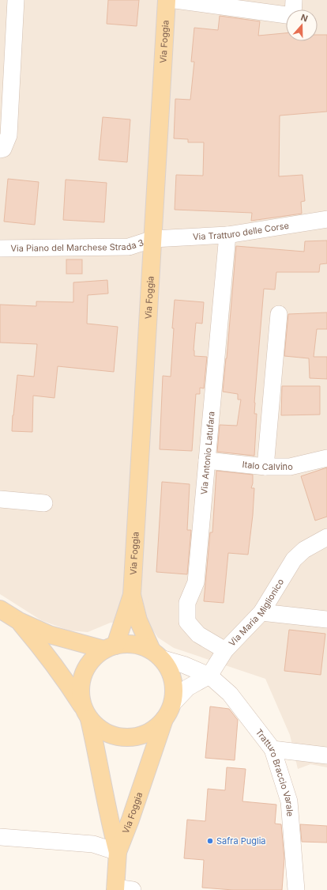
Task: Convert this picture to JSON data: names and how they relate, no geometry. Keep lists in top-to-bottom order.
{
  "streets": {
    "main road": ["Via Foggia"],
    "street": [
      "Via Tratturo delle Corse",
      "Via Piano del Marchese Strada 3",
      "Via Antonio Latufara",
      "Italo Calvino",
      "Via Maria Miglionico",
      "Tratturo Braccio Varale"
    ]
  },
  "crossings": [
    ["Via Foggia", "Via Tratturo delle Corse"],
    ["Via Foggia", "Via Piano del Marchese Strada 3"],
    ["Via Foggia", "Tratturo Braccio Varale"],
    ["Via Tratturo delle Corse", "Via Piano del Marchese Strada 3"],
    ["Via Tratturo delle Corse", "Via Antonio Latufara"],
    ["Via Antonio Latufara", "Italo Calvino"],
    ["Via Antonio Latufara", "Via Maria Miglionico"],
    ["Via Maria Miglionico", "Tratturo Braccio Varale"]
  ],
  "places": ["Safra Puglia"],
  "north": "top"
}
